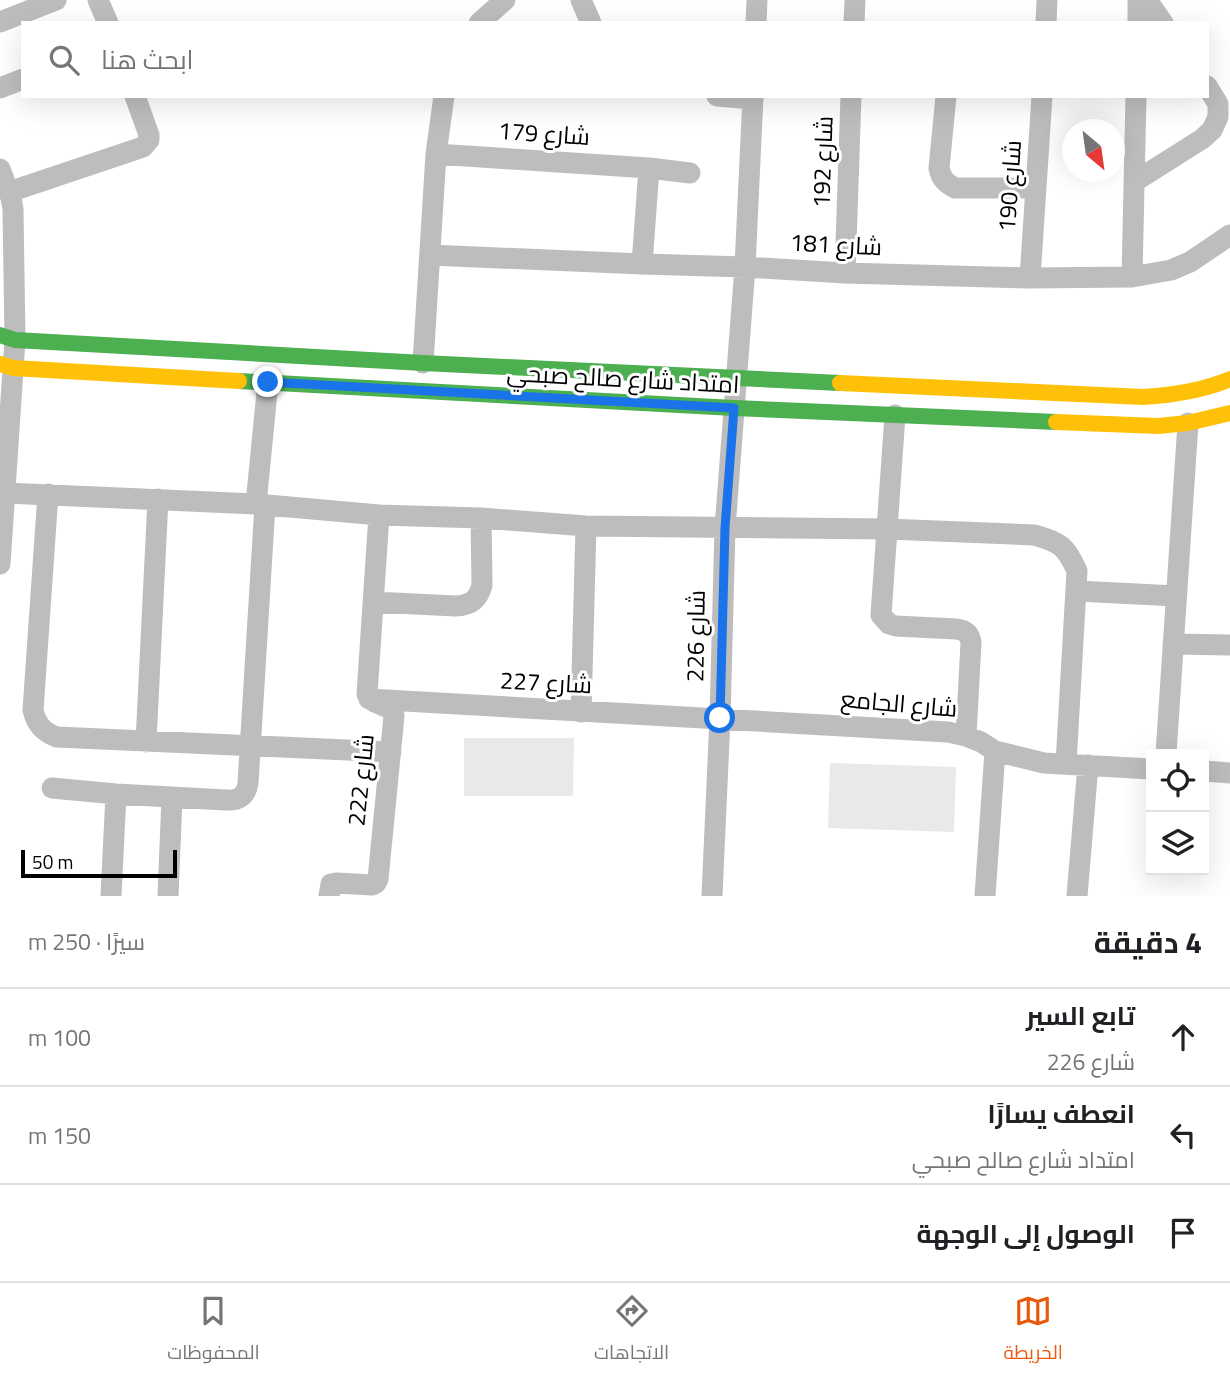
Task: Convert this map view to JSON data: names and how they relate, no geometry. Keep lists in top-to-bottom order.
{
  "streets": {
    "street": [
      "شارع 179",
      "شارع 192",
      "شارع 190",
      "شارع 181",
      "امتداد شارع صالح صبحي",
      "شارع 226",
      "شارع 227",
      "شارع الجامع",
      "شارع 222"
    ]
  },
  "crossings": [
    ["شارع 192", "شارع 181"],
    ["شارع 190", "شارع 181"],
    ["شارع 181", "شارع 226"],
    ["امتداد شارع صالح صبحي", "شارع 226"],
    ["شارع 226", "شارع 227"],
    ["شارع 226", "شارع الجامع"],
    ["شارع 227", "شارع الجامع"],
    ["شارع 227", "شارع 222"]
  ],
  "scale_bar": "50 m",
  "north": "bottom right",
  "page": {
    "search": "ابحث هنا",
    "scale": "50 m",
    "heading": ["4 دقيقة", "سيرًا · 250 m"],
    "list": [
      ["تابع السير", "شارع 226", "100 m"],
      ["انعطف يسارًا", "امتداد شارع صالح صبحي", "150 m"],
      "الوصول إلى الوجهة"
    ],
    "nav": ["الخريطة", "الاتجاهات", "المحفوظات"]
  }
}
